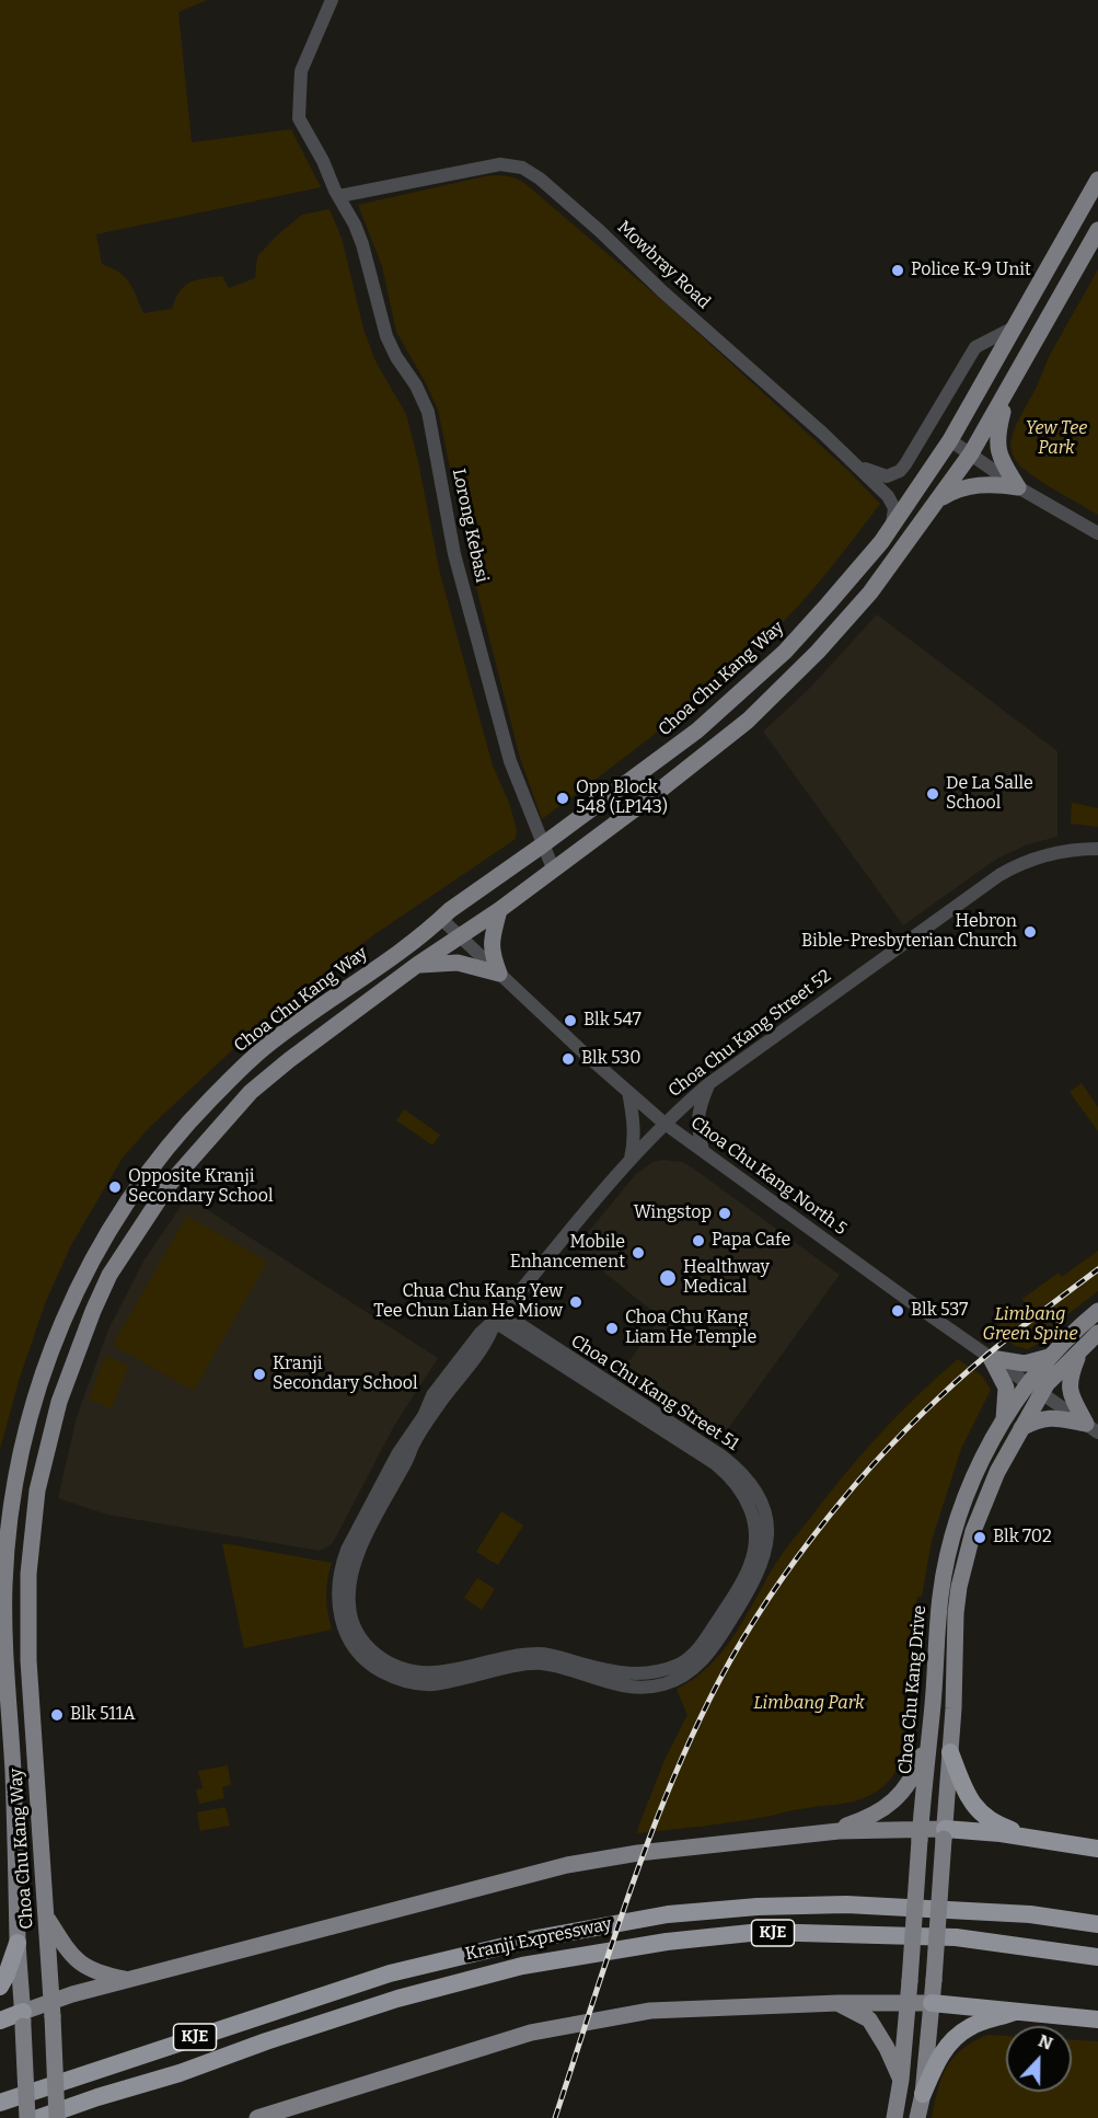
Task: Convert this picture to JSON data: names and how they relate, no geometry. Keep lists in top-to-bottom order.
{
  "streets": {
    "highway": ["KJE", "Kranji Expressway"],
    "main road": ["Choa Chu Kang Way", "Choa Chu Kang Drive"],
    "street": [
      "Mowbray Road",
      "Lorong Kebasi",
      "Choa Chu Kang Street 52",
      "Choa Chu Kang North 5",
      "Choa Chu Kang Street 51"
    ]
  },
  "crossings": [
    ["Mowbray Road", "Lorong Kebasi"],
    ["Mowbray Road", "Choa Chu Kang Way"],
    ["Lorong Kebasi", "Choa Chu Kang Way"],
    ["Choa Chu Kang Way", "Choa Chu Kang North 5"],
    ["Choa Chu Kang Street 52", "Choa Chu Kang North 5"],
    ["Choa Chu Kang Street 52", "Choa Chu Kang Street 51"],
    ["Choa Chu Kang North 5", "Choa Chu Kang Street 51"],
    ["Choa Chu Kang North 5", "Choa Chu Kang Drive"]
  ],
  "parks": ["Yew Tee Park", "Limbang Green Spine", "Limbang Park"],
  "places": [
    "Police K-9 Unit",
    "De La Salle School",
    "Opp Block 548 (LP143)",
    "Hebron Bible-Presbyterian Church",
    "Blk 547",
    "Blk 530",
    "Opposite Kranji Secondary School",
    "Wingstop",
    "Papa Cafe",
    "Mobile Enhancement",
    "Healthway Medical",
    "Chua Chu Kang Yew Tee Chun Lian He Miow",
    "Blk 537",
    "Choa Chu Kang Liam He Temple",
    "Kranji Secondary School",
    "Blk 702",
    "Blk 511A"
  ],
  "north": "top"
}
